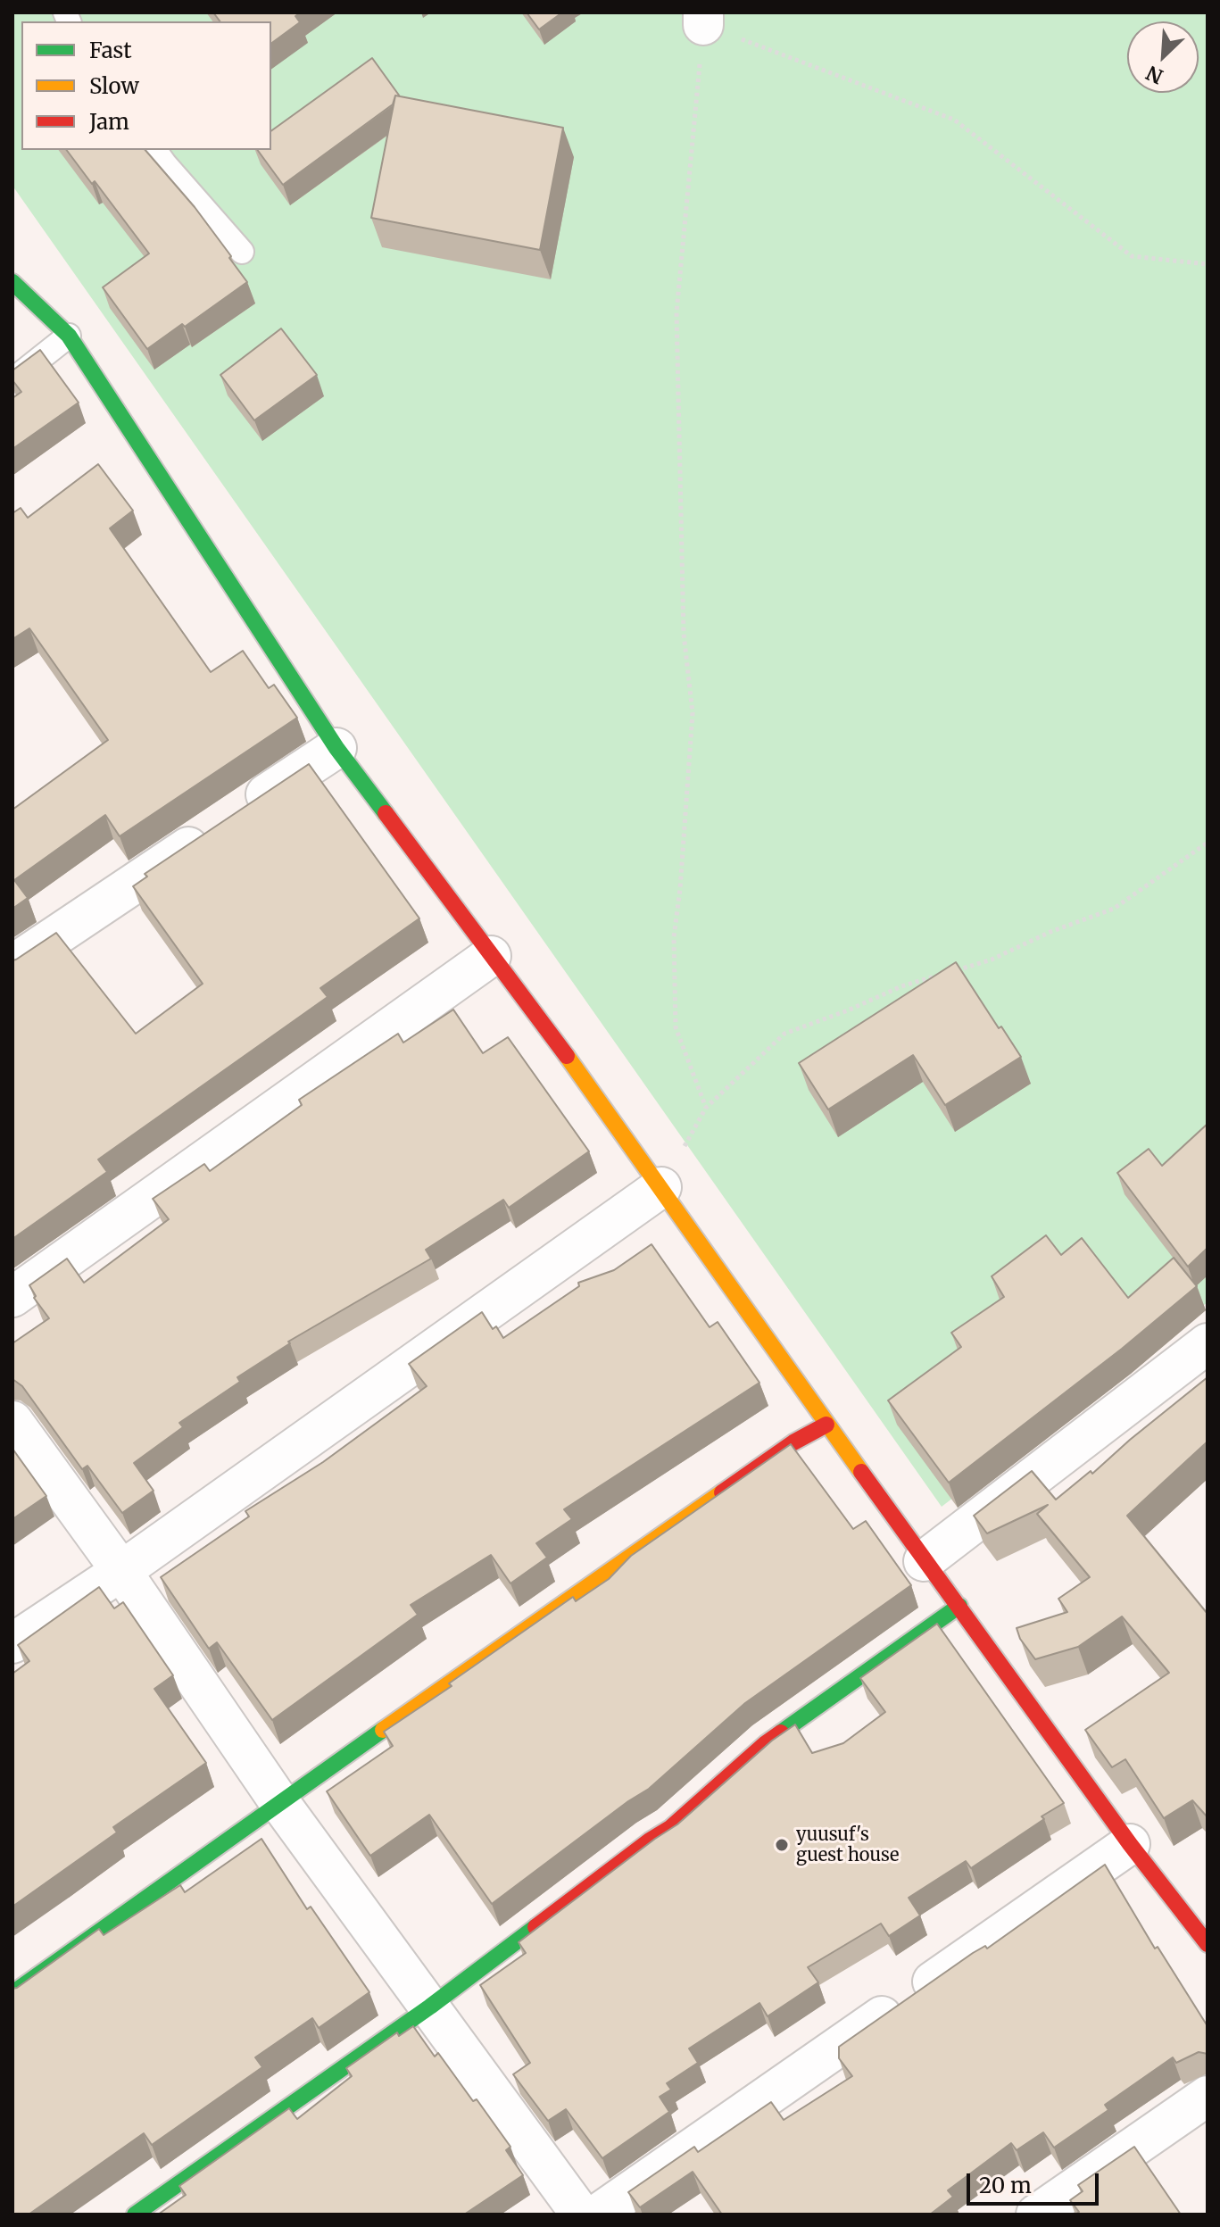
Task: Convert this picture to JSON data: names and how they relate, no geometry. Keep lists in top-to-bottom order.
{
  "places": ["yuusuf's guest house"],
  "legend": ["Fast", "Slow", "Jam"],
  "scale_bar": "20 m",
  "north": "bottom left"
}
